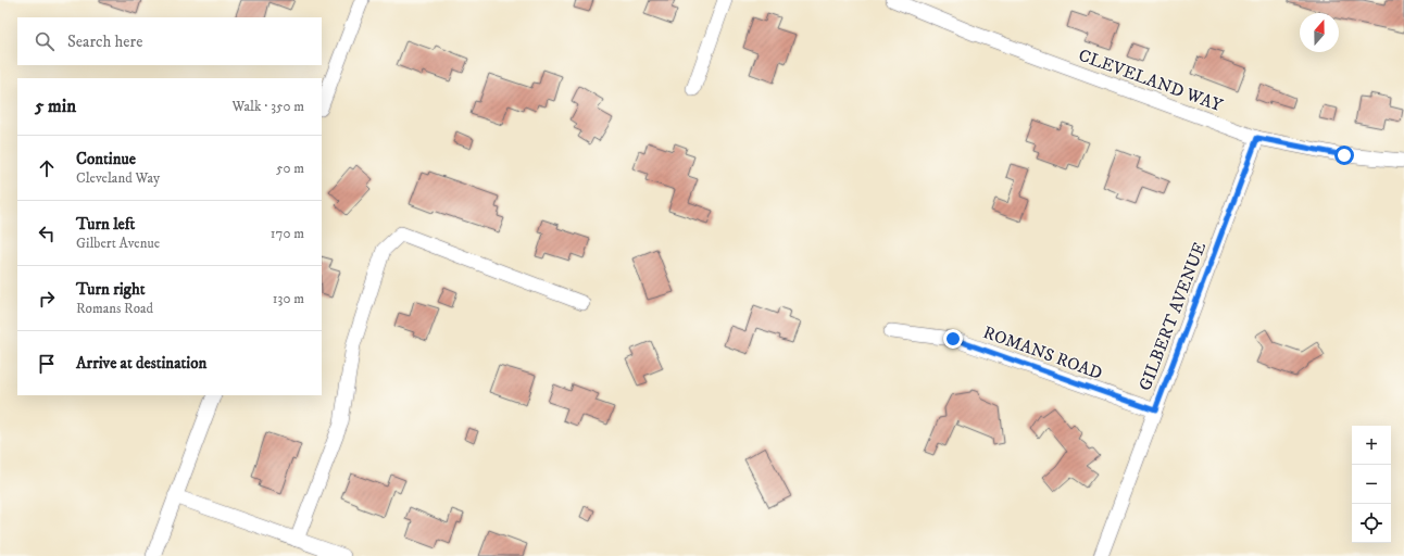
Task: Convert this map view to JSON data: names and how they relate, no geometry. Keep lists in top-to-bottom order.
{
  "streets": {
    "street": ["CLEVELAND WAY", "GILBERT AVENUE", "ROMANS ROAD"]
  },
  "crossings": [
    ["CLEVELAND WAY", "GILBERT AVENUE"],
    ["GILBERT AVENUE", "ROMANS ROAD"]
  ],
  "north": "top",
  "page": {
    "search": "Search here",
    "heading": ["5 min", "Walk · 350 m"],
    "list": [
      ["Continue", "Cleveland Way", "50 m"],
      ["Turn left", "Gilbert Avenue", "170 m"],
      ["Turn right", "Romans Road", "130 m"],
      "Arrive at destination"
    ],
    "map_buttons": ["+", "−"]
  }
}
